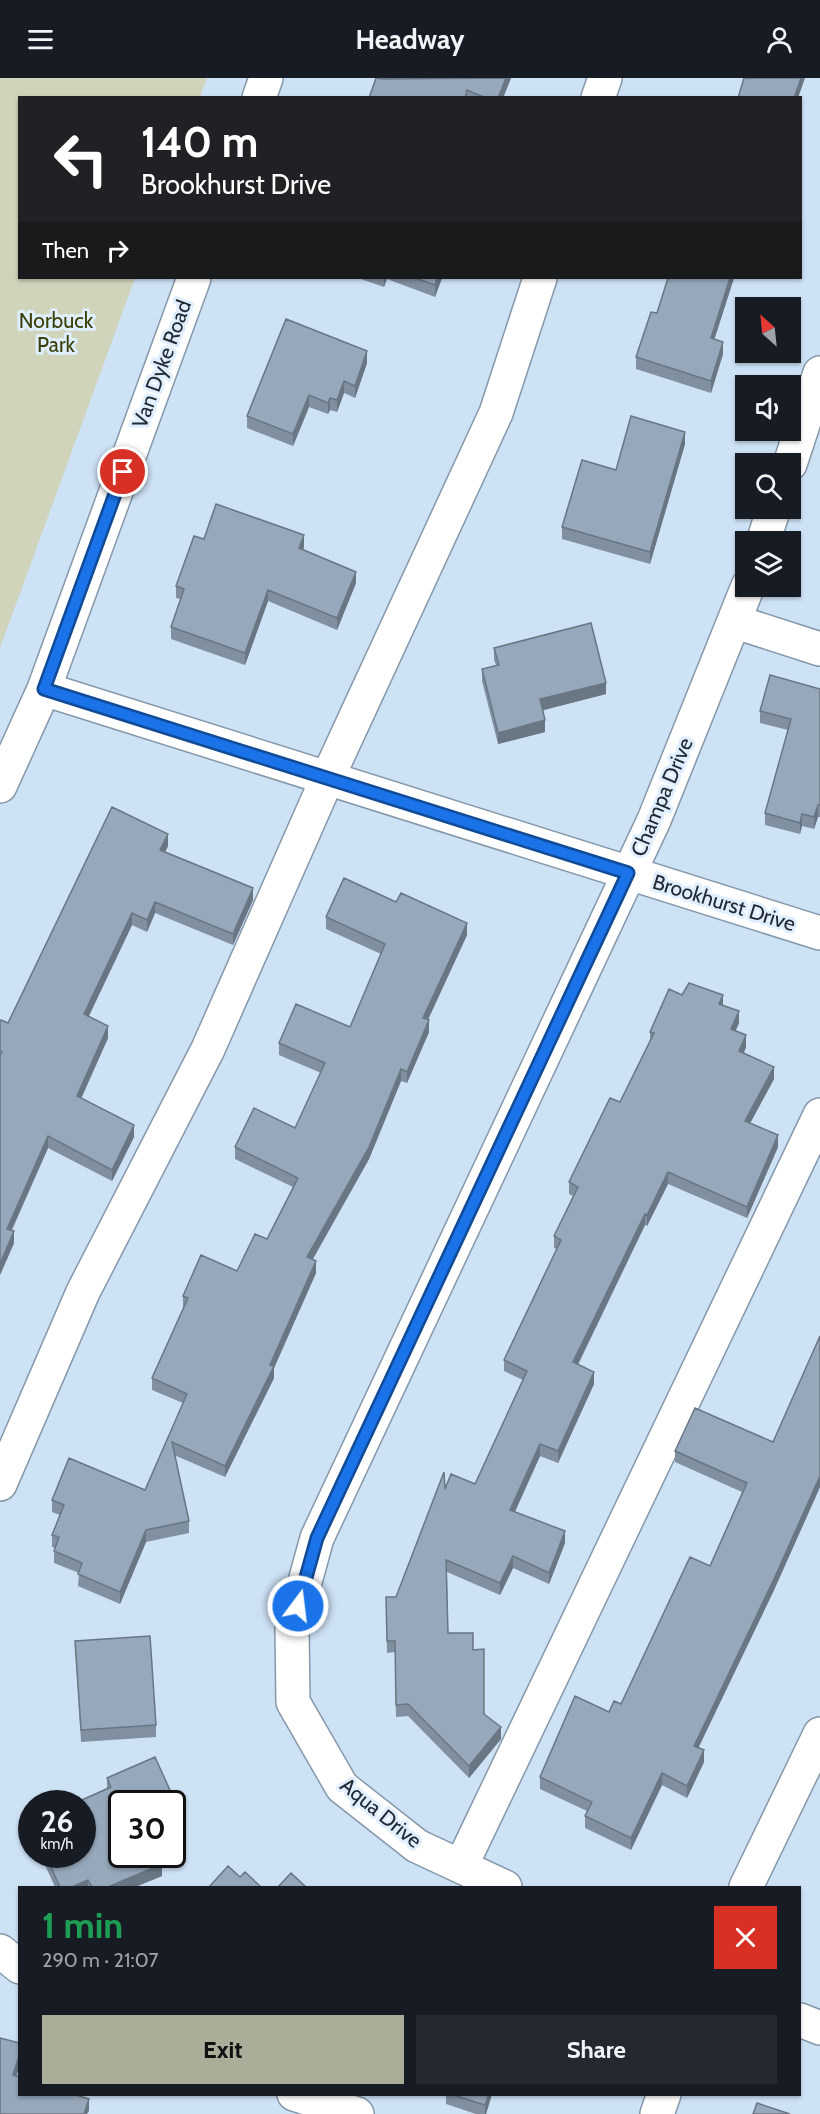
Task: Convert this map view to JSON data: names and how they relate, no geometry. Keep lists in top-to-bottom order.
{
  "streets": {
    "street": [
      "Van Dyke Road",
      "Champa Drive",
      "Brookhurst Drive",
      "Aqua Drive"
    ]
  },
  "crossings": [
    ["Van Dyke Road", "Brookhurst Drive"],
    ["Champa Drive", "Brookhurst Drive"],
    ["Champa Drive", "Aqua Drive"]
  ],
  "parks": ["Norbuck Park"],
  "north": "top left",
  "page": {
    "header": "Headway",
    "turn": ["140 m", "Brookhurst Drive"],
    "then": "Then",
    "speed": "26 km/h",
    "limit": "30",
    "heading": ["1 min", "290 m · 21:07"],
    "buttons": ["Exit", "Share"]
  }
}
